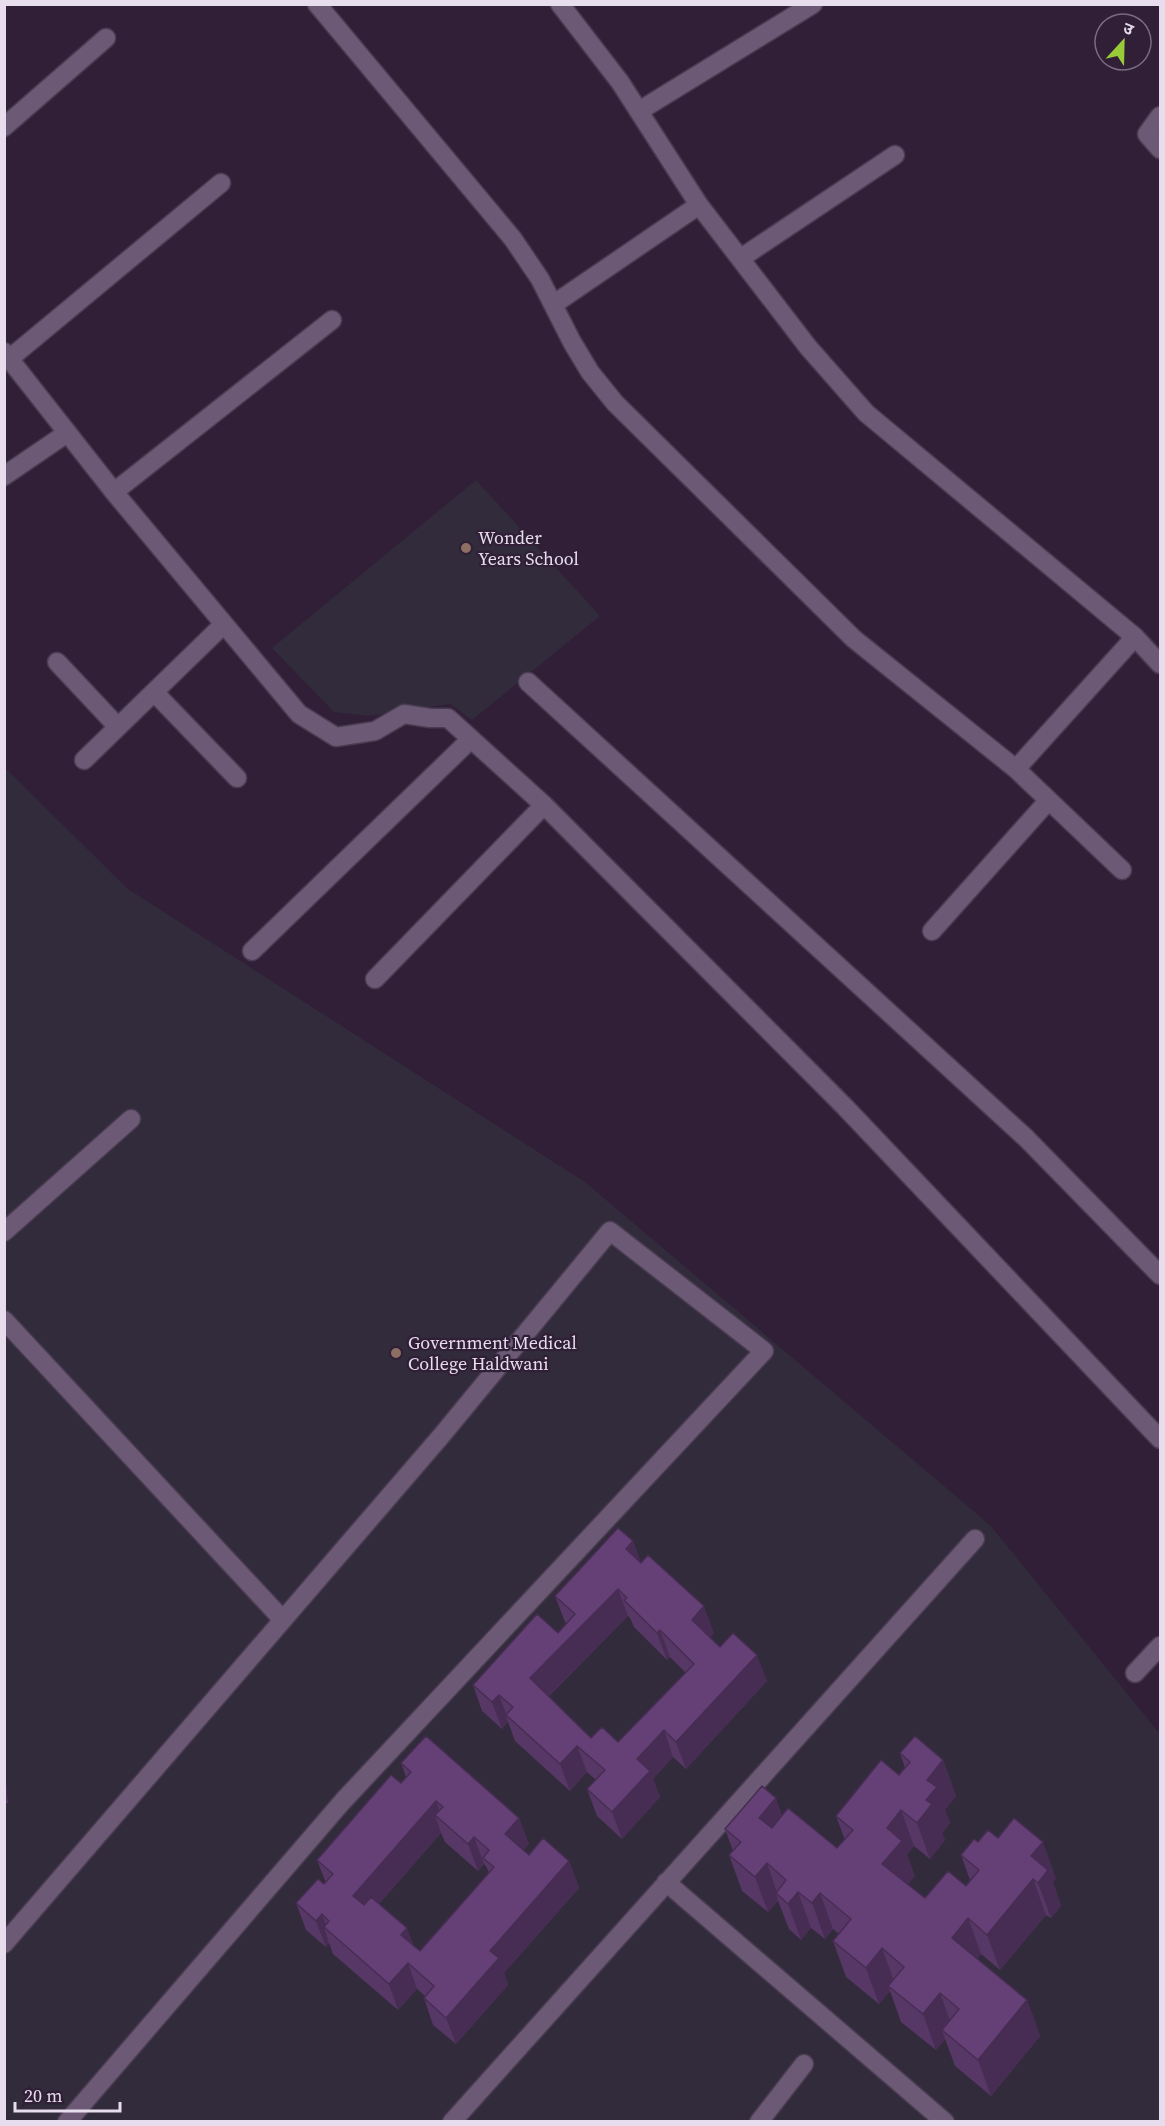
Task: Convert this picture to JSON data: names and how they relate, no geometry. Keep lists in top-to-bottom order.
{
  "places": ["Wonder Years School", "Government Medical College Haldwani"],
  "scale_bar": "20 m",
  "north": "top"
}
